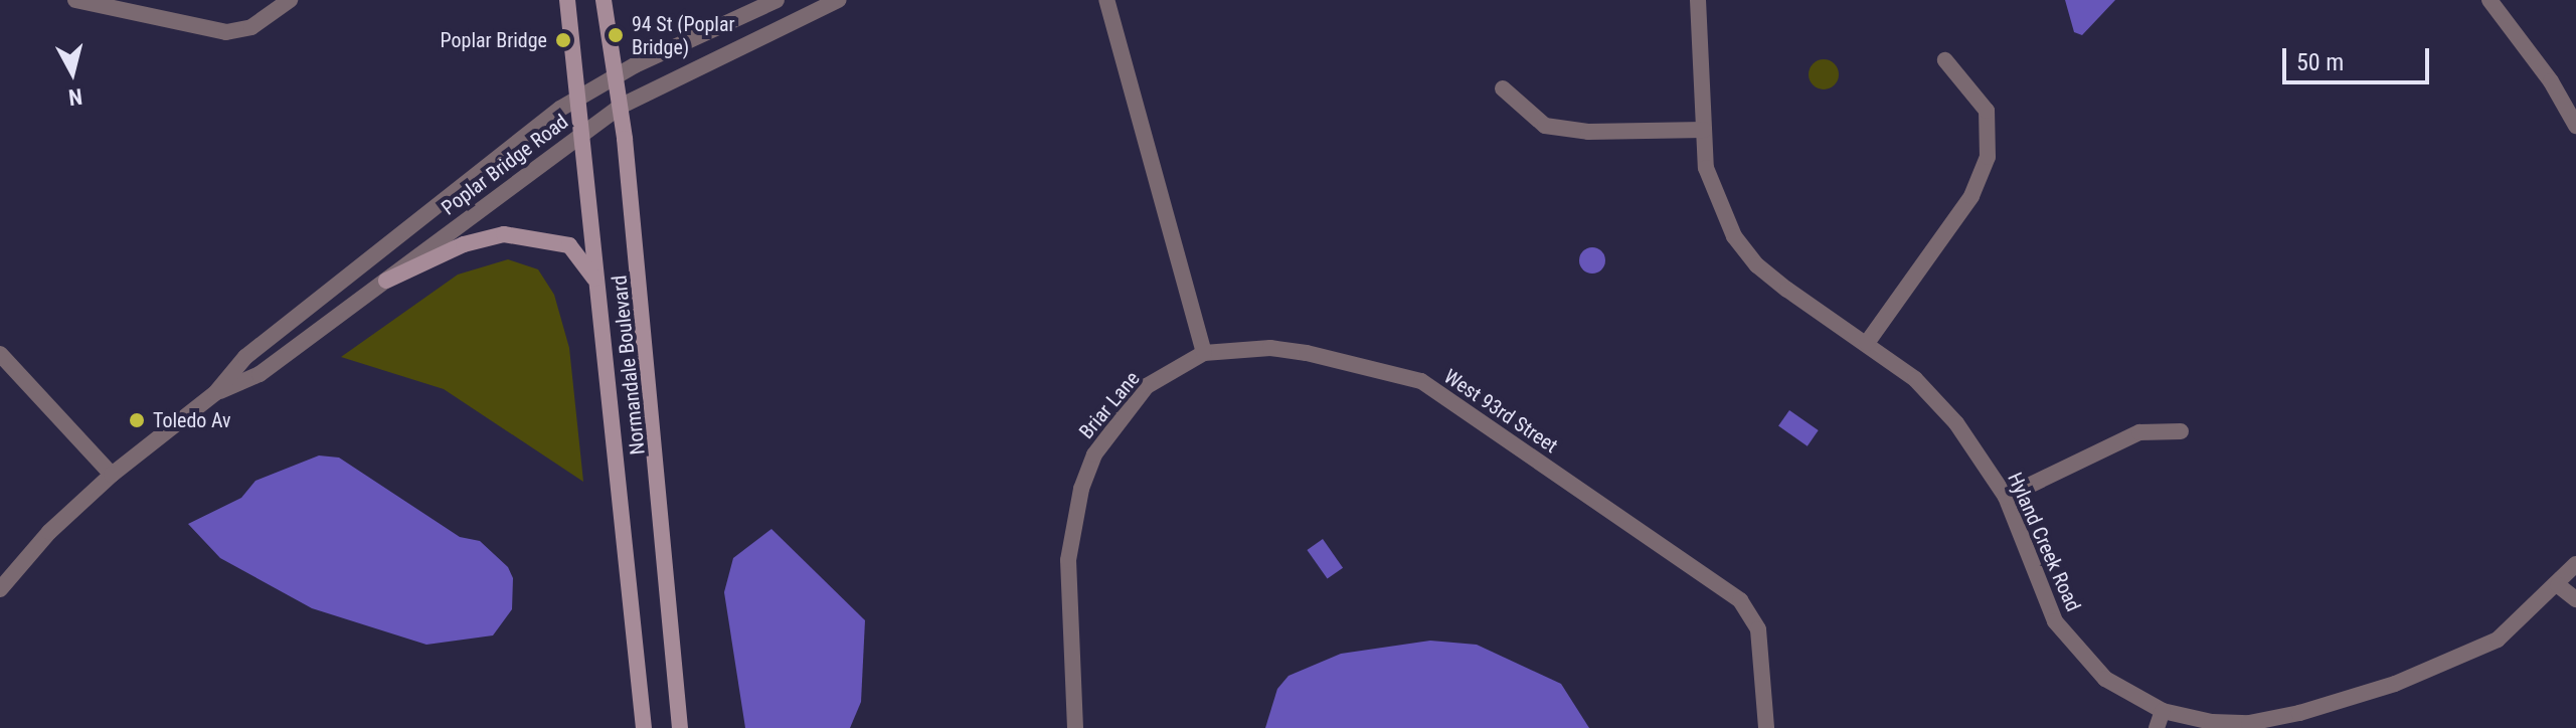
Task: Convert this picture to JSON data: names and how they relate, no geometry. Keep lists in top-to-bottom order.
{
  "streets": {
    "main road": ["Normandale Boulevard"],
    "street": [
      "Poplar Bridge Road",
      "Briar Lane",
      "West 93rd Street",
      "Hyland Creek Road"
    ]
  },
  "crossings": [
    ["Poplar Bridge Road", "Normandale Boulevard"],
    ["Briar Lane", "West 93rd Street"]
  ],
  "places": ["94 St (Poplar Bridge)", "Poplar Bridge", "Toledo Av"],
  "scale_bar": "50 m",
  "north": "bottom"
}
